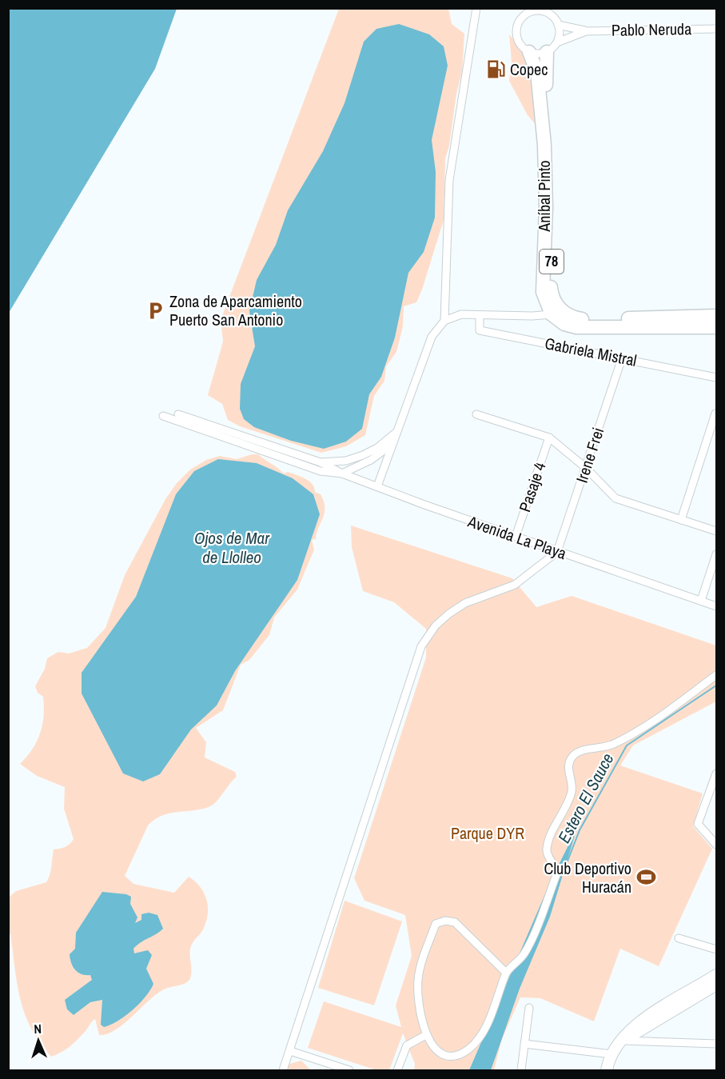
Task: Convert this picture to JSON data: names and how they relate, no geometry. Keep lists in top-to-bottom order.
{
  "streets": {
    "highway": ["Aníbal Pinto", "78"],
    "street": [
      "Pablo Neruda",
      "Gabriela Mistral",
      "Irene Frei",
      "Pasaje 4",
      "Avenida La Playa"
    ]
  },
  "crossings": [
    ["Pablo Neruda", "Aníbal Pinto"],
    ["Gabriela Mistral", "Irene Frei"],
    ["Irene Frei", "Avenida La Playa"],
    ["Pasaje 4", "Avenida La Playa"]
  ],
  "water": ["Ojos de Mar de Llolleo", "Estero El Sauce"],
  "parks": ["Parque DYR"],
  "places": {
    "fuel station": ["Copec"],
    "parking": ["Zona de Aparcamiento Puerto San Antonio"],
    "sports": ["Club Deportivo Huracán"]
  },
  "north": "top"
}
